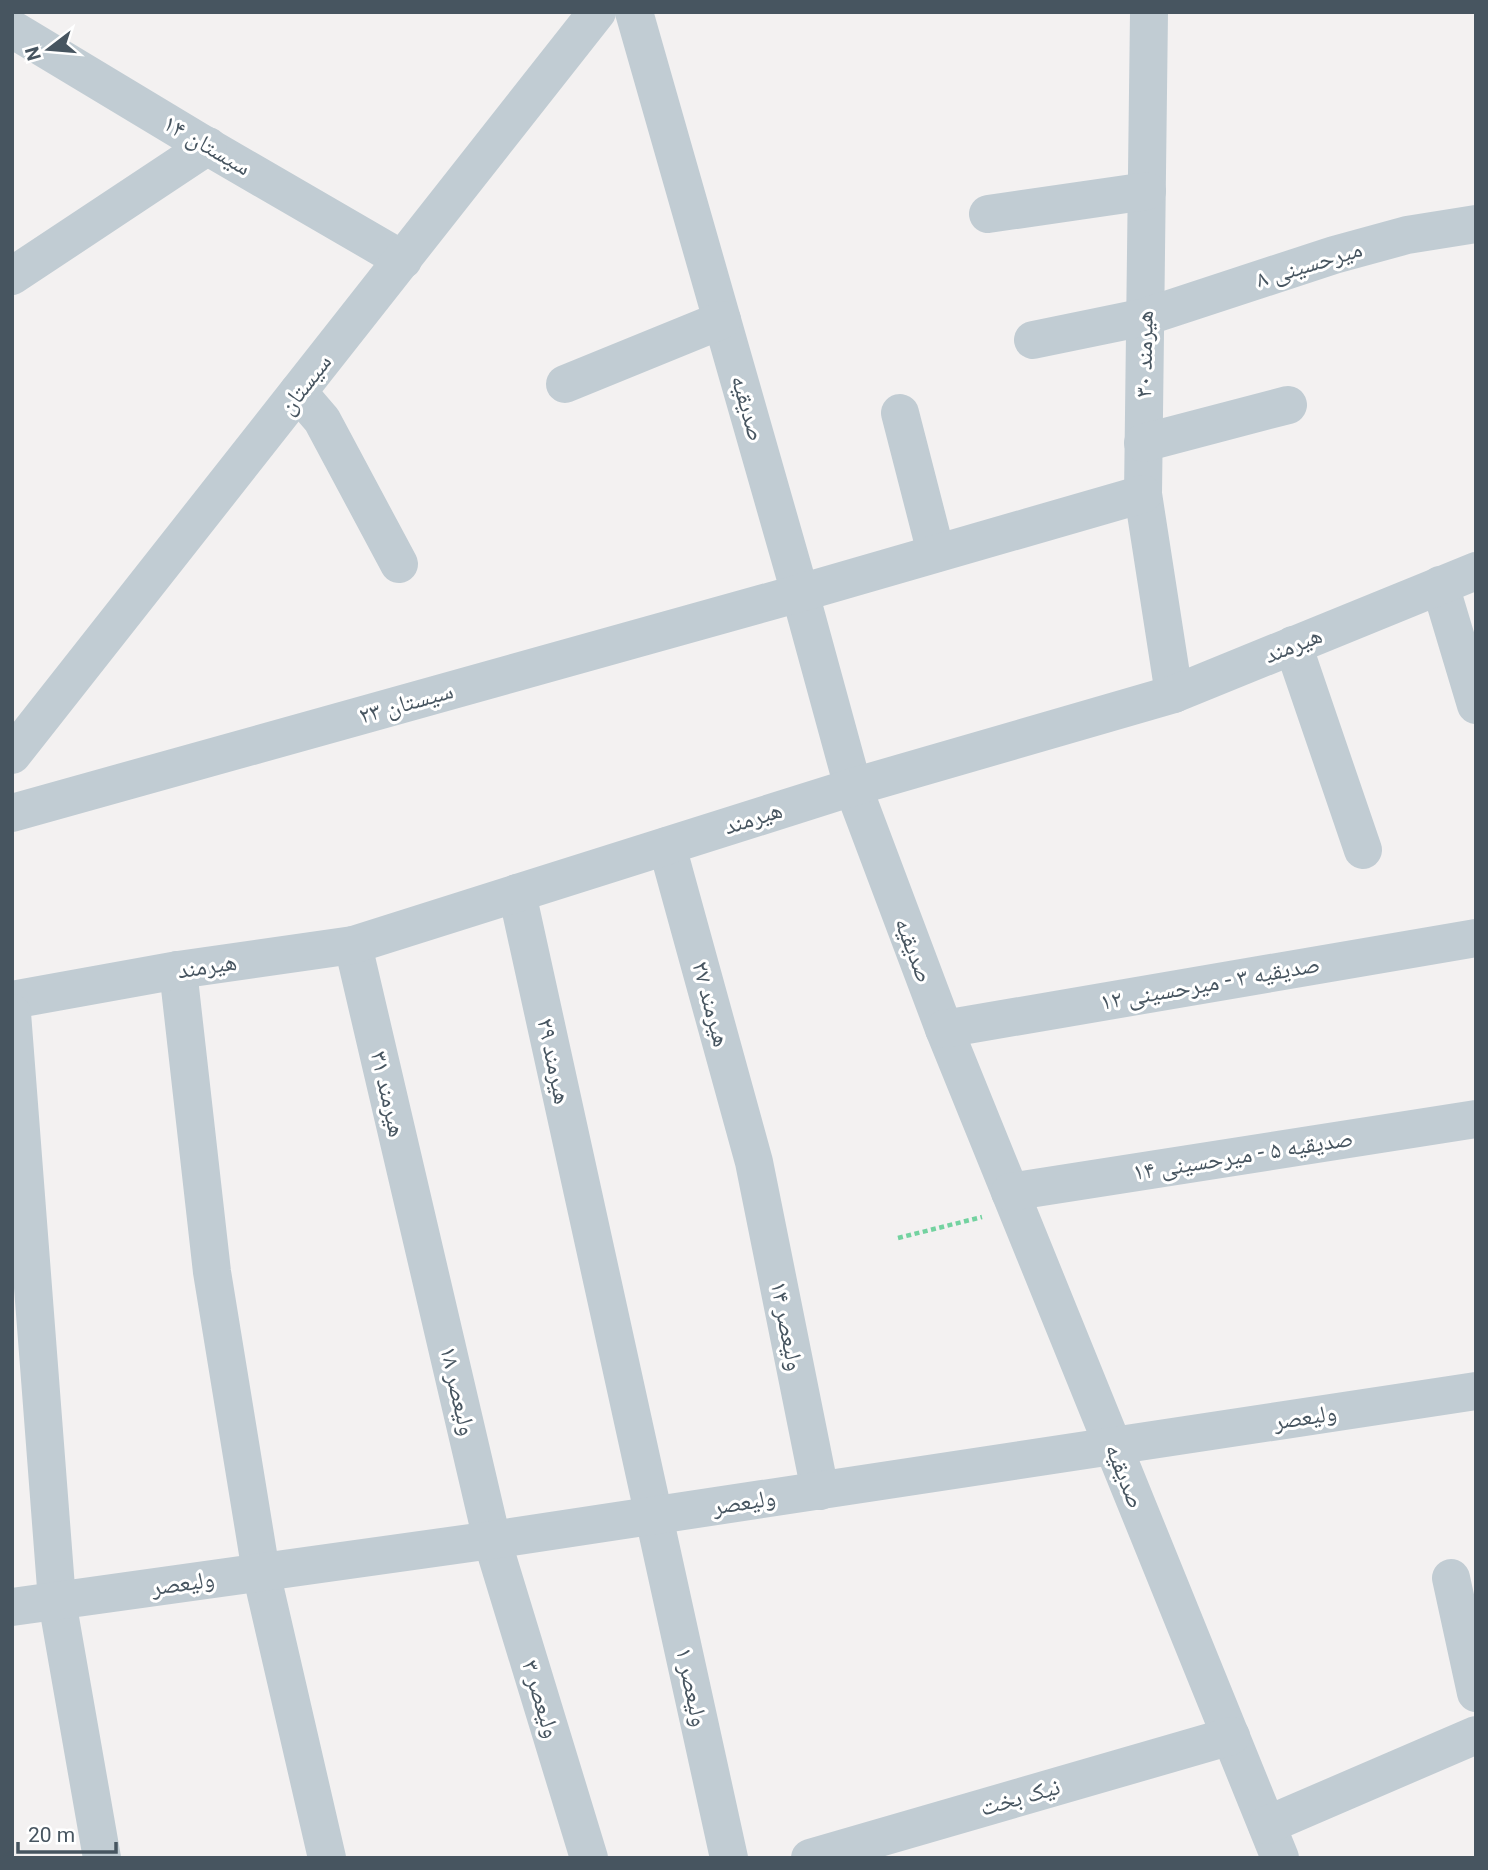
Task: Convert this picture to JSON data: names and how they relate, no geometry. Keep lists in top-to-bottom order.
{
  "streets": {
    "street": [
      "سیستان ۱۴",
      "میرحسینی ۸",
      "هیرمند ۳۰",
      "سیستان",
      "صدیقیه",
      "هیرمند",
      "سیستان ۲۳",
      "صدیقیه ۳ - میرحسینی ۱۲",
      "هیرمند ۲۷",
      "هیرمند ۲۹",
      "هیرمند ۳۱",
      "صدیقیه ۵ - میرحسینی ۱۴",
      "ولیعصر ۱۴",
      "ولیعصر ۱۸",
      "ولیعصر",
      "ولیعصر ۱",
      "ولیعصر ۳",
      "نیک بخت"
    ]
  },
  "crossings": [
    ["سیستان ۱۴", "سیستان"],
    ["میرحسینی ۸", "هیرمند ۳۰"],
    ["هیرمند ۳۰", "هیرمند"],
    ["هیرمند ۳۰", "سیستان ۲۳"],
    ["صدیقیه", "هیرمند"],
    ["صدیقیه", "سیستان ۲۳"],
    ["صدیقیه", "صدیقیه ۳ - میرحسینی ۱۲"],
    ["صدیقیه", "صدیقیه ۵ - میرحسینی ۱۴"],
    ["صدیقیه", "ولیعصر"],
    ["صدیقیه", "نیک بخت"],
    ["هیرمند", "هیرمند ۲۷"],
    ["هیرمند", "هیرمند ۲۹"],
    ["هیرمند", "هیرمند ۳۱"],
    ["هیرمند ۲۷", "ولیعصر ۱۴"],
    ["هیرمند ۲۹", "ولیعصر"],
    ["هیرمند ۲۹", "ولیعصر ۱"],
    ["هیرمند ۳۱", "ولیعصر ۱۸"],
    ["ولیعصر ۱۴", "ولیعصر"],
    ["ولیعصر ۱۸", "ولیعصر"],
    ["ولیعصر ۱۸", "ولیعصر ۳"],
    ["ولیعصر", "ولیعصر ۱"],
    ["ولیعصر", "ولیعصر ۳"]
  ],
  "scale_bar": "20 m",
  "north": "left"
}
